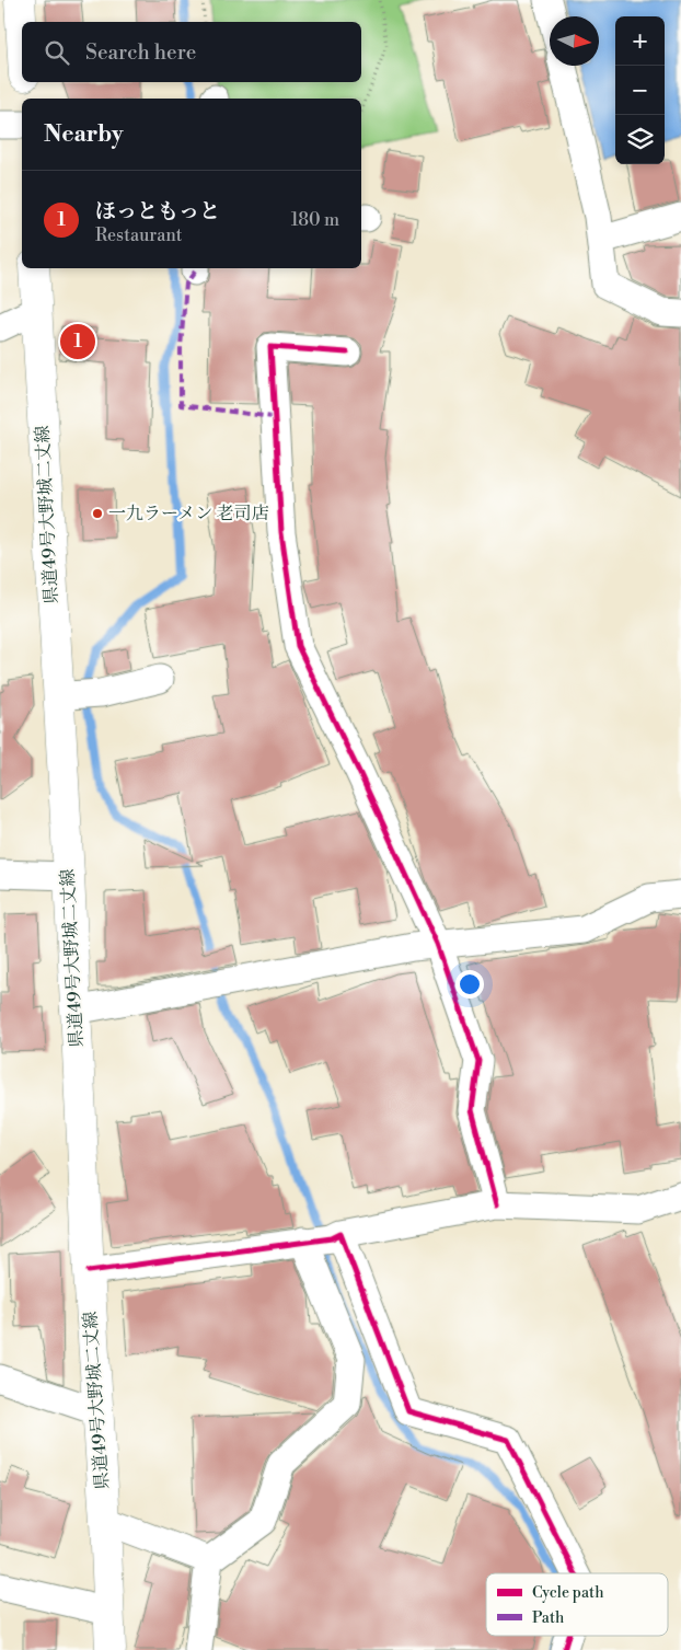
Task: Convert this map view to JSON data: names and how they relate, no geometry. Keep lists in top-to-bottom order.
{
  "streets": {
    "main road": ["県道49号大野城二丈線"]
  },
  "places": ["一九ラーメン 老司店"],
  "legend": ["Cycle path", "Path"],
  "north": "right",
  "page": {
    "map_buttons": ["+", "−"],
    "search": "Search here",
    "heading": "Nearby",
    "list": [
      {
        "mark": "1",
        "name": "ほっともっと",
        "note": "Restaurant",
        "value": "180 m"
      }
    ],
    "pins": "1"
  }
}
